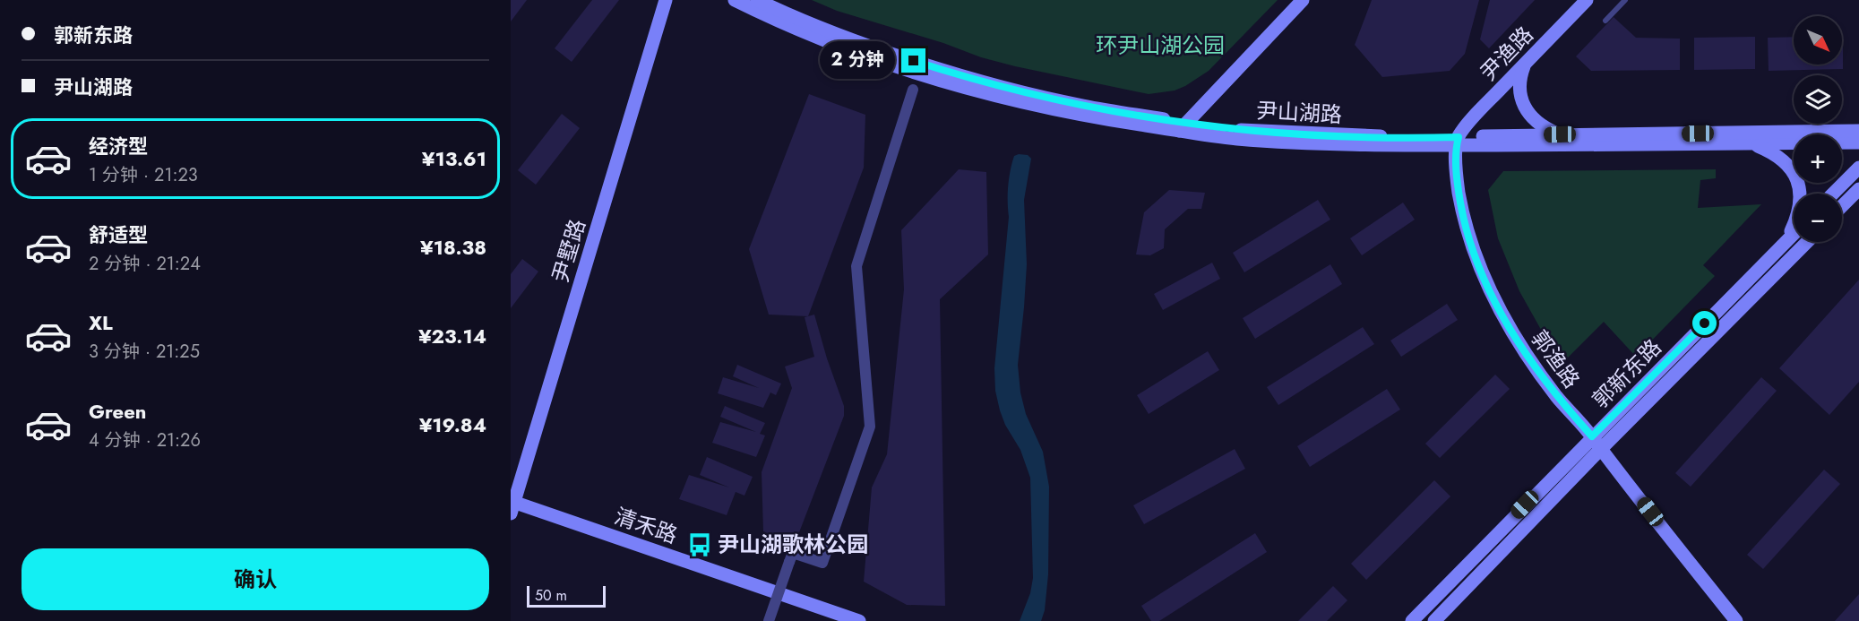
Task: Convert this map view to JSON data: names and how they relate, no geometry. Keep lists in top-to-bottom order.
{
  "streets": {
    "main road": [
      "尹渔路",
      "尹山湖路",
      "尹墅路",
      "郭渔路",
      "郭新东路",
      "清禾路"
    ]
  },
  "crossings": [
    ["尹渔路", "尹山湖路"],
    ["尹渔路", "郭渔路"],
    ["尹山湖路", "郭渔路"],
    ["尹墅路", "清禾路"],
    ["郭渔路", "郭新东路"]
  ],
  "parks": ["环尹山湖公园"],
  "places": {
    "bus stop": ["尹山湖歌林公园"]
  },
  "scale_bar": "50 m",
  "north": "bottom right",
  "page": {
    "banner": ["郭新东路", "尹山湖路"],
    "map_buttons": ["+", "−"],
    "bubble": "2 分钟",
    "list": [
      {
        "name": "经济型",
        "note": "1 分钟 · 21:23",
        "value": "¥13.61"
      },
      {
        "name": "舒适型",
        "note": "2 分钟 · 21:24",
        "value": "¥18.38"
      },
      {
        "name": "XL",
        "note": "3 分钟 · 21:25",
        "value": "¥23.14"
      },
      {
        "name": "Green",
        "note": "4 分钟 · 21:26",
        "value": "¥19.84"
      }
    ],
    "buttons": "确认",
    "scale": "50 m"
  }
}
